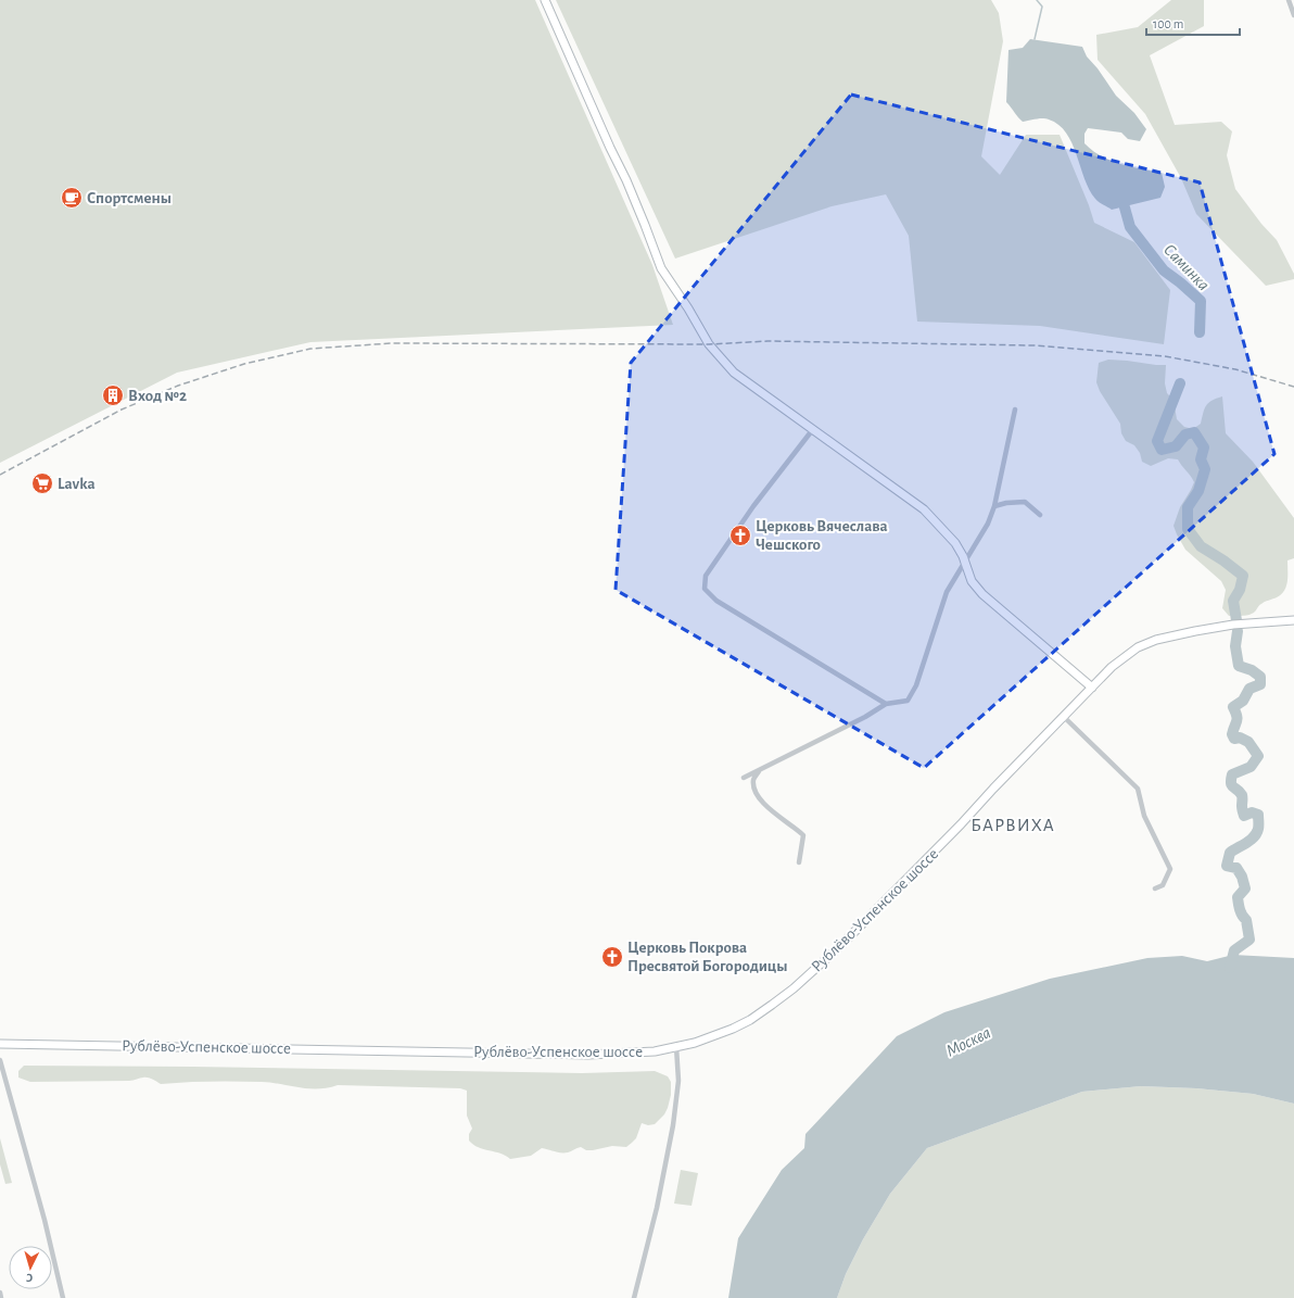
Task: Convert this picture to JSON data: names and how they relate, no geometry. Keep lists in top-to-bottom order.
{
  "streets": {
    "main road": ["Рублёво-Успенское шоссе"]
  },
  "districts": ["БАРВИХА"],
  "water": ["Саминка", "Москва"],
  "places": {
    "cafe": ["Спортсмены"],
    "building": ["Вход №2"],
    "supermarket": ["Lavka"],
    "church": ["Церковь Вячеслава Чешского", "Церковь Покрова Пресвятой Богородицы"]
  },
  "scale_bar": "100 m",
  "north": "bottom"
}
